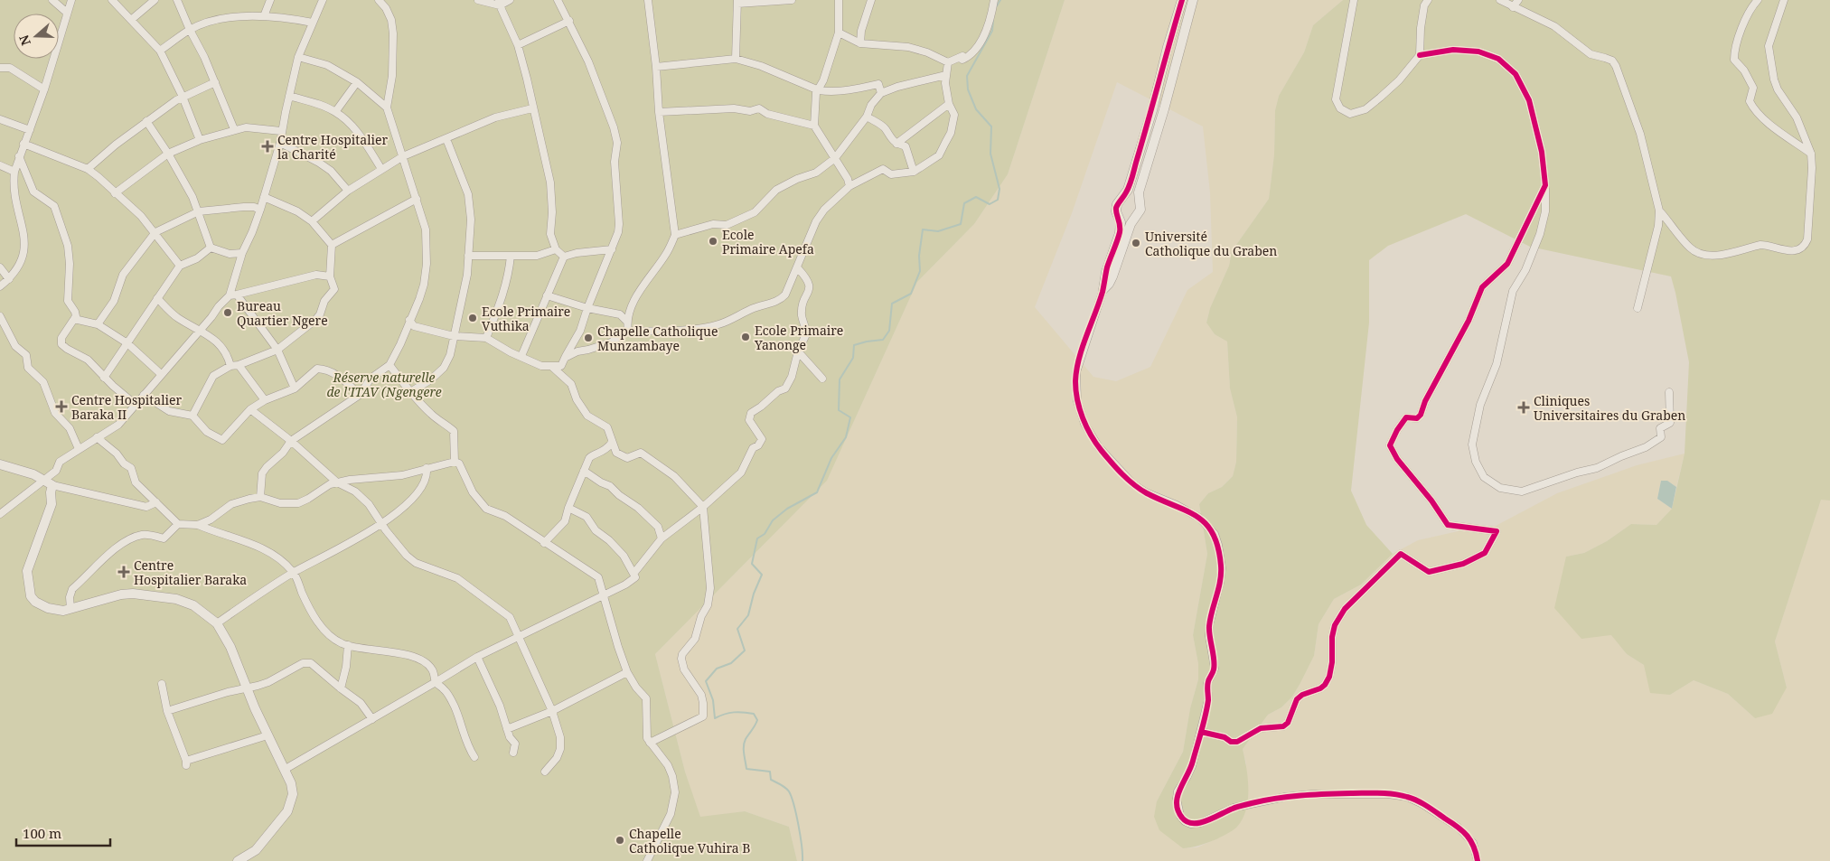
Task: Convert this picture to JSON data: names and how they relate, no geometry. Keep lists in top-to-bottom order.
{
  "parks": ["Réserve naturelle de l'ITAV (Ngengere"],
  "places": {
    "health": [
      "Centre Hospitalier la Charité",
      "Centre Hospitalier Baraka II",
      "Cliniques Universitaires du Graben",
      "Centre Hospitalier Baraka"
    ],
    "other": [
      "Ecole Primaire Apefa",
      "Université Catholique du Graben",
      "Bureau Quartier Ngere",
      "Ecole Primaire Vuthika",
      "Ecole Primaire Yanonge",
      "Chapelle Catholique Munzambaye",
      "Chapelle Catholique Vuhira B"
    ]
  },
  "scale_bar": "100 m",
  "north": "left"
}
